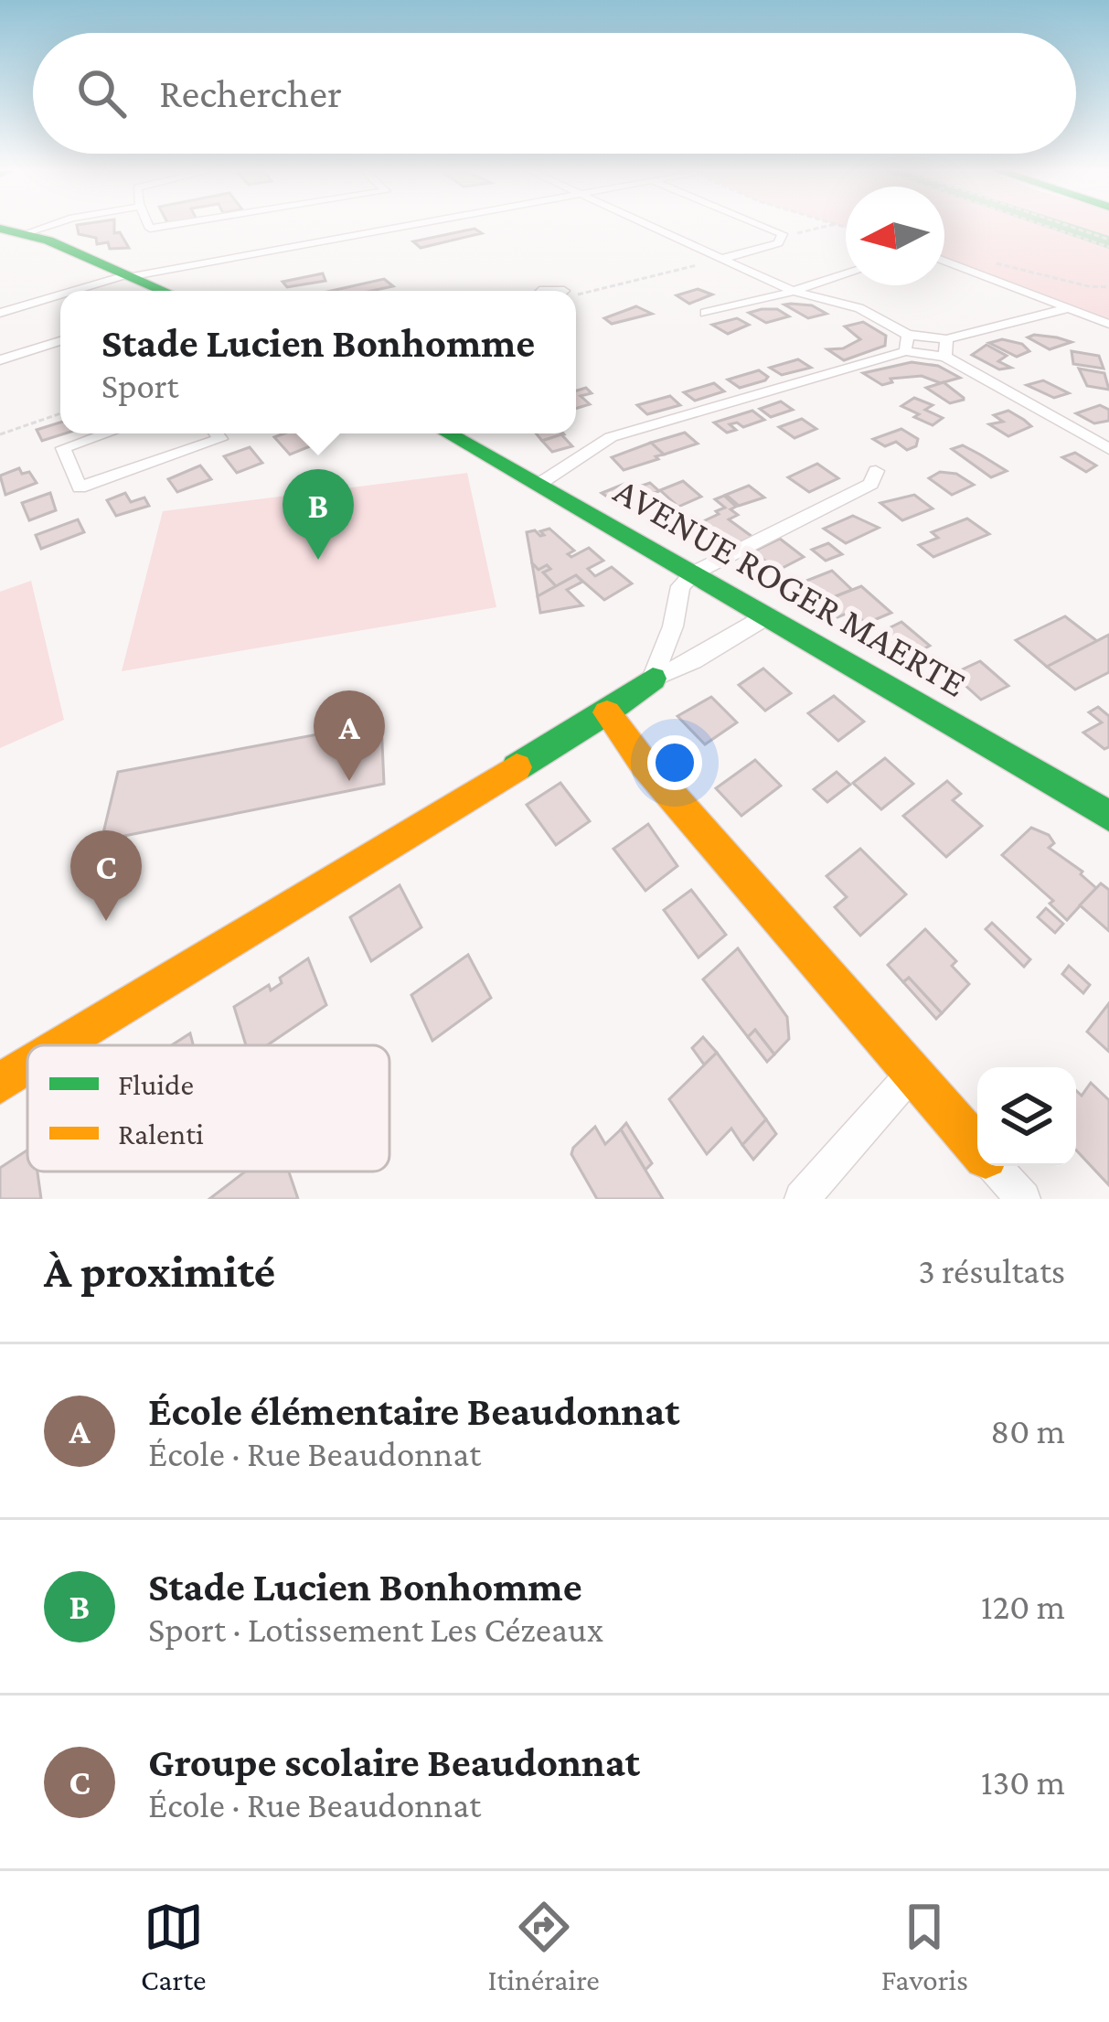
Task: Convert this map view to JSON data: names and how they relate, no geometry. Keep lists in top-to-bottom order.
{
  "streets": {
    "main road": ["AVENUE ROGER MAERTE"]
  },
  "legend": ["Fluide", "Ralenti"],
  "north": "left",
  "page": {
    "search": "Rechercher",
    "popup": ["Stade Lucien Bonhomme", "Sport"],
    "pins": ["B", "A", "C"],
    "heading": ["À proximité", "3 résultats"],
    "list": [
      {
        "mark": "A",
        "name": "École élémentaire Beaudonnat",
        "note": "École · Rue Beaudonnat",
        "value": "80 m"
      },
      {
        "mark": "B",
        "name": "Stade Lucien Bonhomme",
        "note": "Sport · Lotissement Les Cézeaux",
        "value": "120 m"
      },
      {
        "mark": "C",
        "name": "Groupe scolaire Beaudonnat",
        "note": "École · Rue Beaudonnat",
        "value": "130 m"
      }
    ],
    "nav": ["Carte", "Itinéraire", "Favoris"]
  }
}
